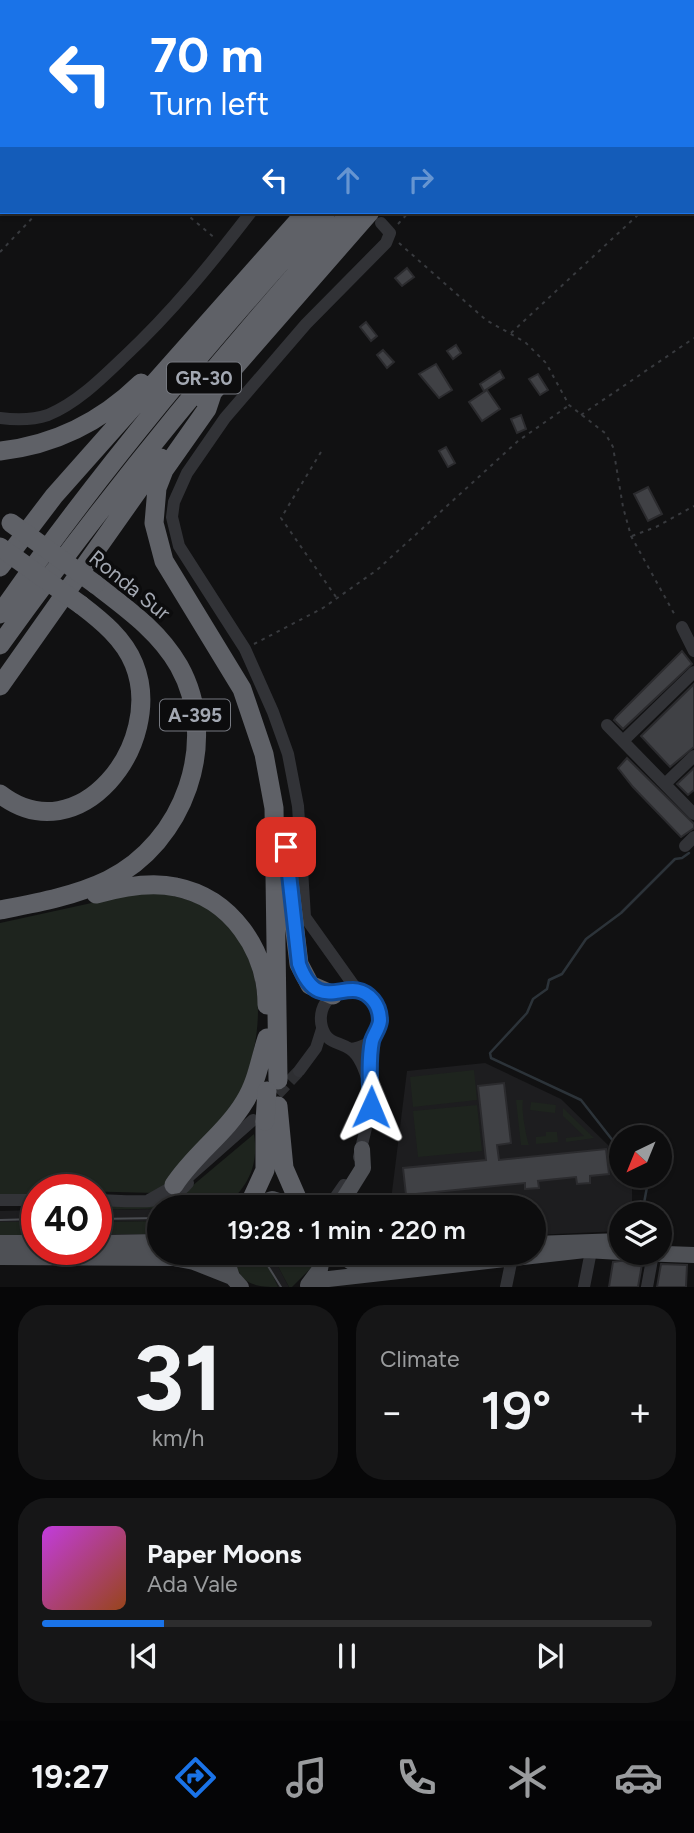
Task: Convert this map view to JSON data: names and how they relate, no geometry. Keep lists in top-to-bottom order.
{
  "streets": {
    "highway": ["GR-30", "Ronda Sur", "A-395"]
  },
  "north": "bottom left",
  "page": {
    "turn": ["70 m", "Turn left"],
    "limit": "40",
    "trip": "19:28 · 1 min · 220 m",
    "tile": [
      ["31", "km/h"],
      "Climate"
    ],
    "heat": ["−", "19°", "+"],
    "song": ["Paper Moons", "Ada Vale"],
    "tabs": "19:27"
  }
}
